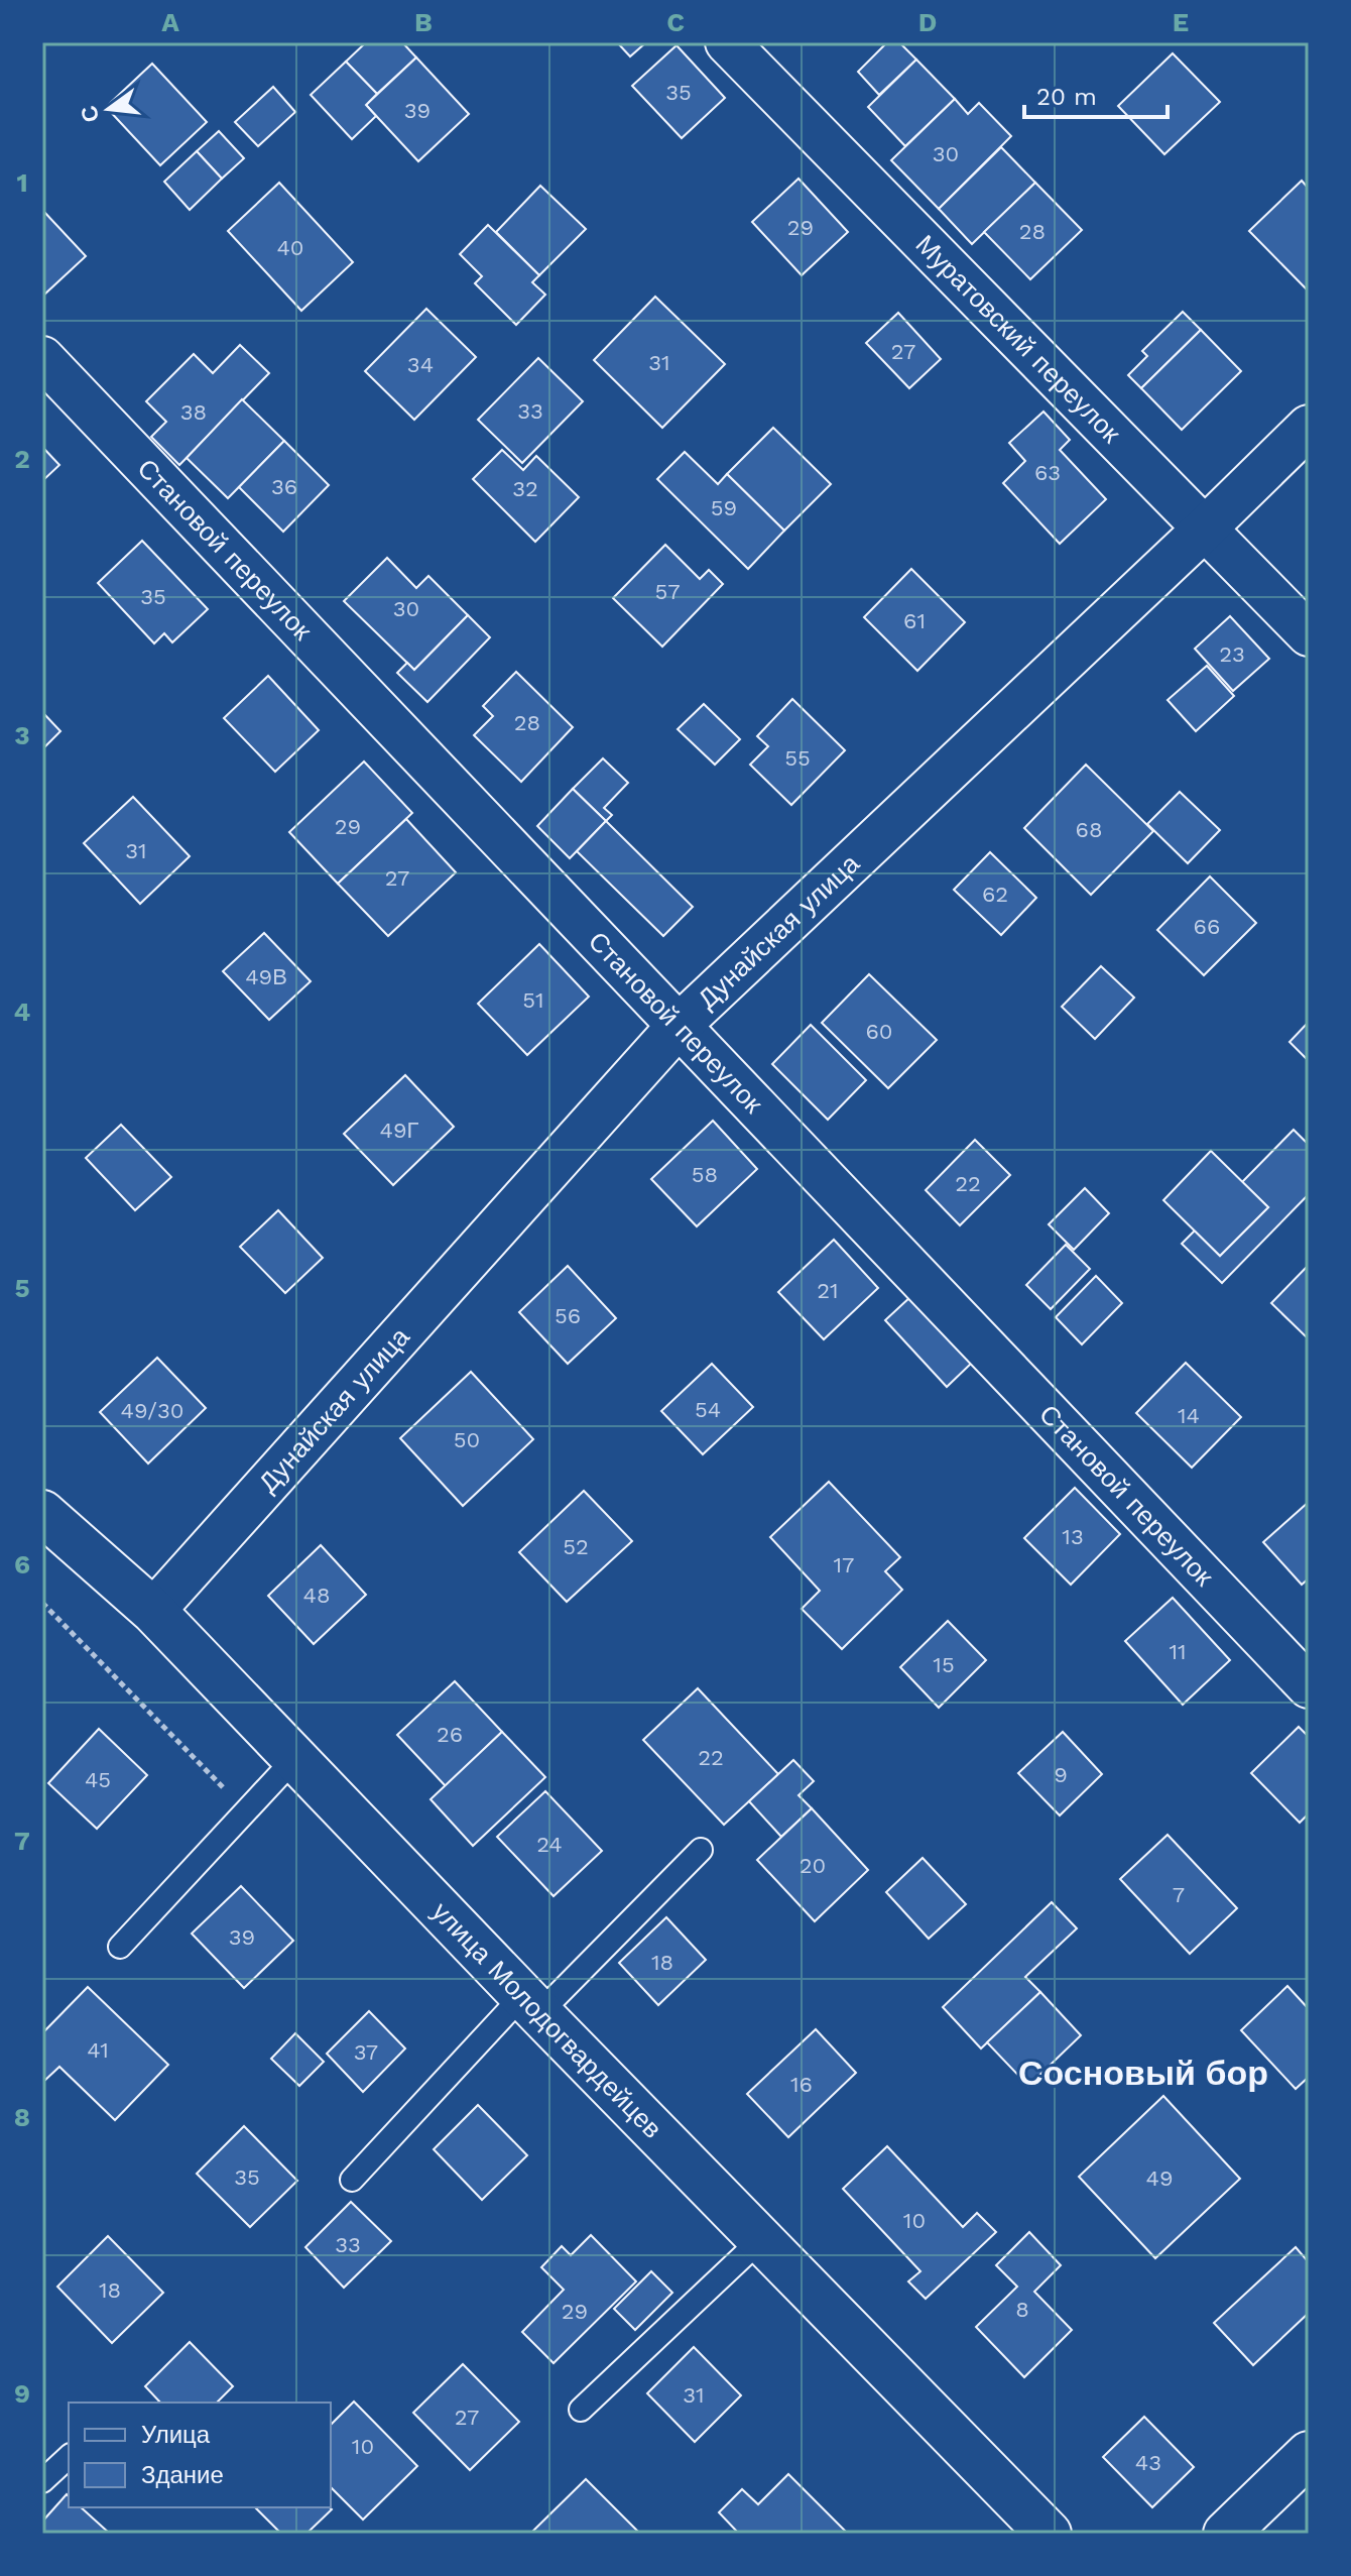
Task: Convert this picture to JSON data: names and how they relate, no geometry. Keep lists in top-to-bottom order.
{
  "streets": {
    "street": [
      "Муратовский переулок",
      "Становой переулок",
      "Дунайская улица",
      "улица Молодогвардейцев"
    ]
  },
  "crossings": [
    ["Муратовский переулок", "Дунайская улица"],
    ["Становой переулок", "Дунайская улица"],
    ["Дунайская улица", "улица Молодогвардейцев"]
  ],
  "districts": ["Сосновый бор"],
  "house_numbers": [
    "35",
    "39",
    "30",
    "29",
    "28",
    "40",
    "27",
    "31",
    "34",
    "33",
    "38",
    "63",
    "36",
    "32",
    "59",
    "57",
    "35",
    "30",
    "61",
    "23",
    "28",
    "55",
    "29",
    "68",
    "31",
    "27",
    "62",
    "66",
    "49В",
    "51",
    "60",
    "49Г",
    "58",
    "22",
    "21",
    "56",
    "54",
    "49/30",
    "14",
    "50",
    "13",
    "52",
    "17",
    "48",
    "11",
    "15",
    "26",
    "22",
    "9",
    "45",
    "24",
    "20",
    "7",
    "39",
    "18",
    "41",
    "37",
    "16",
    "35",
    "49",
    "10",
    "33",
    "18",
    "8",
    "29",
    "31",
    "27",
    "10",
    "43"
  ],
  "legend": ["Улица", "Здание"],
  "scale_bar": "20 m",
  "north": "left",
  "grid": {
    "columns": [
      "A",
      "B",
      "C",
      "D",
      "E"
    ],
    "rows": [
      "1",
      "2",
      "3",
      "4",
      "5",
      "6",
      "7",
      "8",
      "9"
    ]
  }
}
